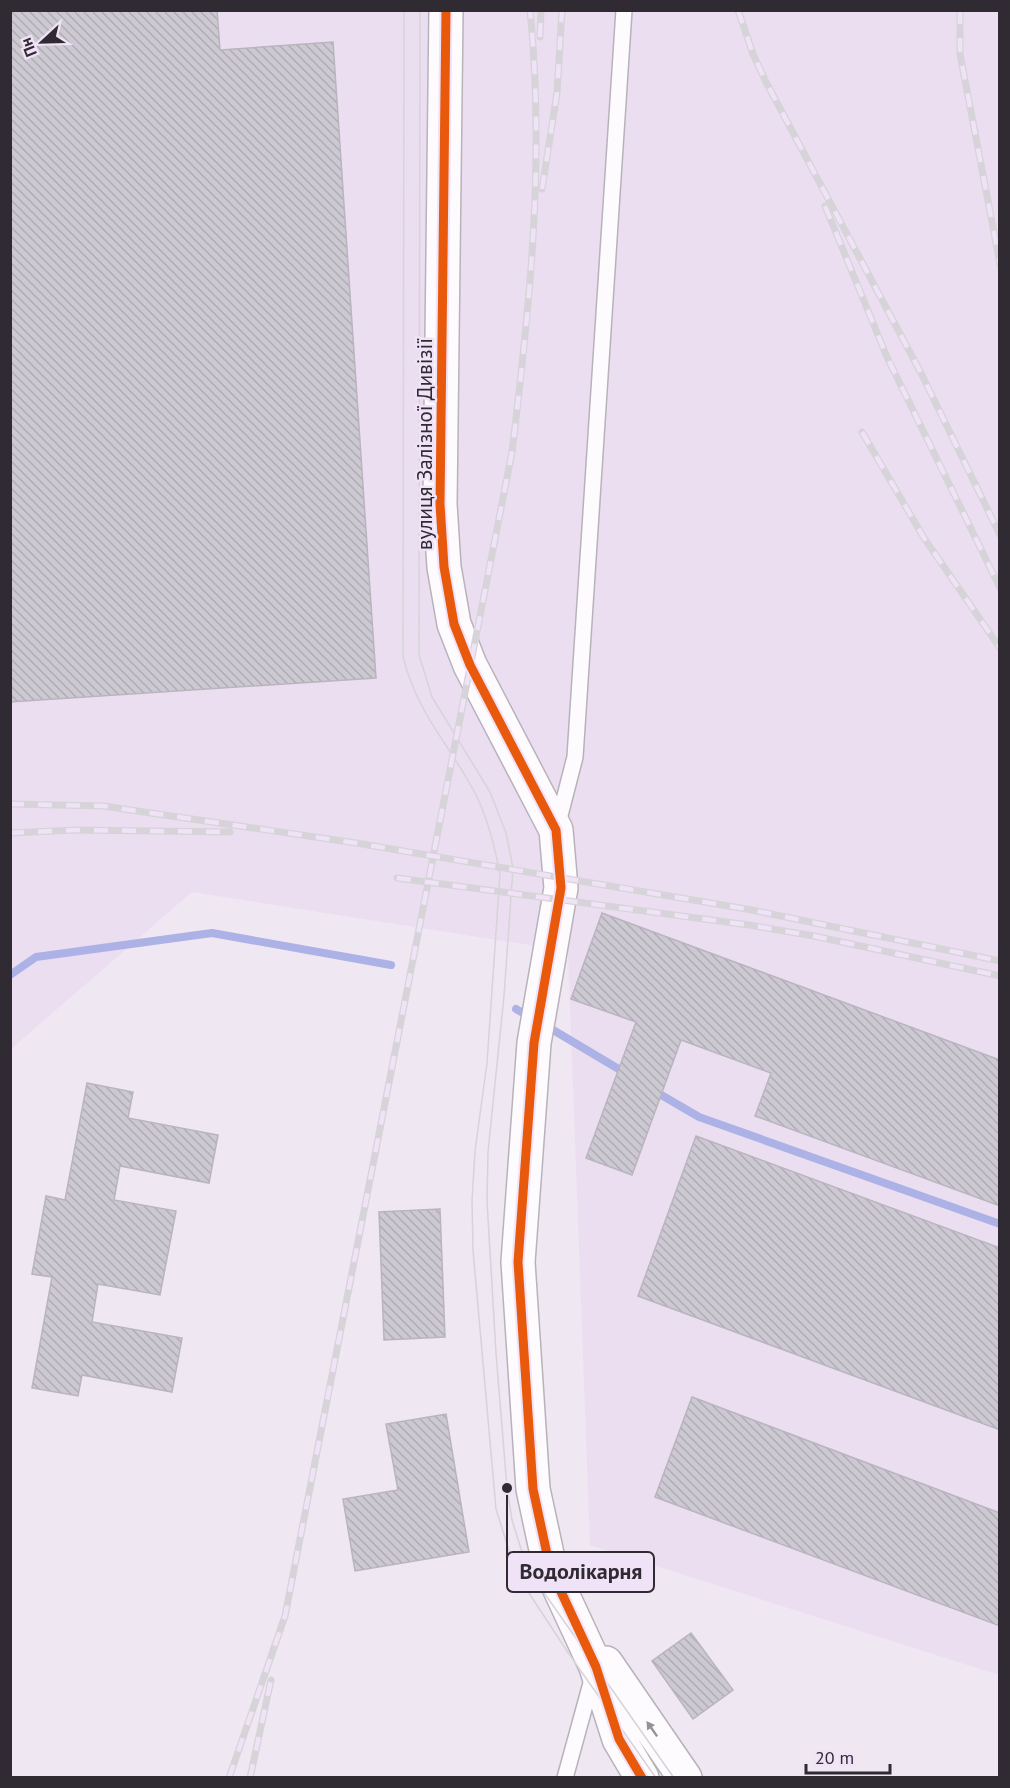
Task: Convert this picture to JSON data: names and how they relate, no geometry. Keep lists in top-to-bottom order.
{
  "streets": {
    "street": ["вулиця Залізної Дивізії"]
  },
  "places": ["Водолікарня"],
  "scale_bar": "20 m",
  "north": "left"
}
